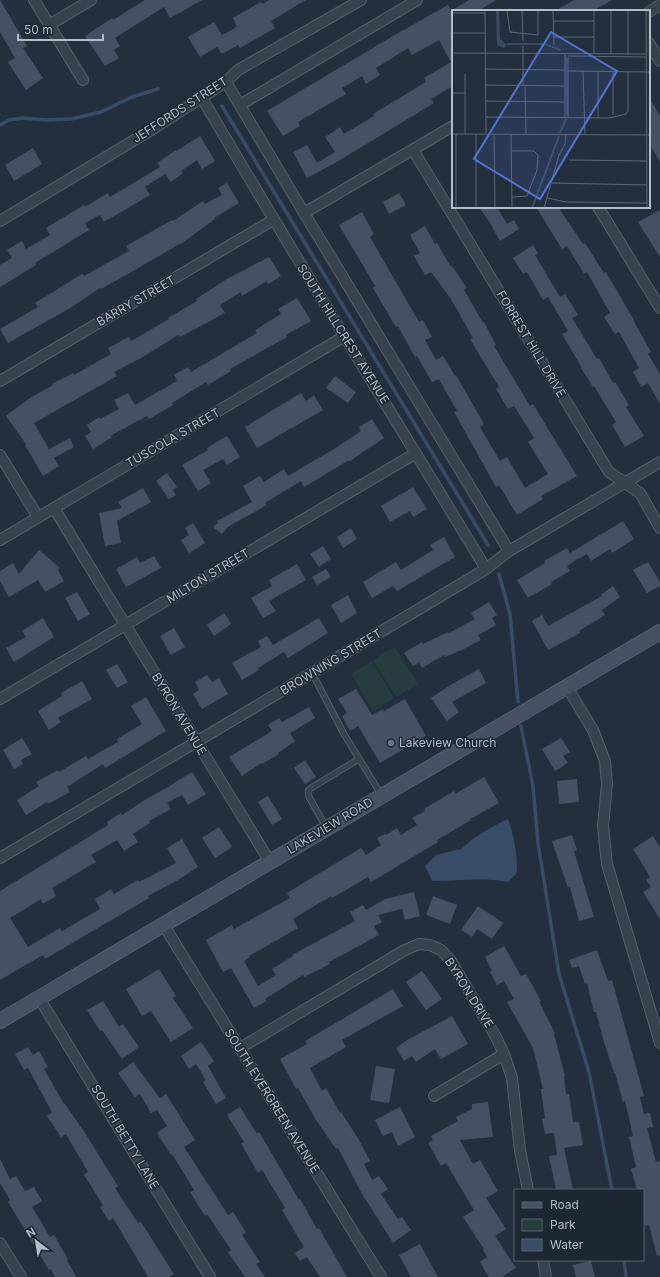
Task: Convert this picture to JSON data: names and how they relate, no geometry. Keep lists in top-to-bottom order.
{
  "streets": {
    "street": [
      "JEFFORDS STREET",
      "BARRY STREET",
      "SOUTH HILLCREST AVENUE",
      "FORREST HILL DRIVE",
      "TUSCOLA STREET",
      "MILTON STREET",
      "BROWNING STREET",
      "BYRON AVENUE",
      "LAKEVIEW ROAD",
      "BYRON DRIVE",
      "SOUTH EVERGREEN AVENUE",
      "SOUTH BETTY LANE"
    ]
  },
  "crossings": [
    ["JEFFORDS STREET", "SOUTH HILLCREST AVENUE"],
    ["BARRY STREET", "SOUTH HILLCREST AVENUE"],
    ["SOUTH HILLCREST AVENUE", "TUSCOLA STREET"],
    ["SOUTH HILLCREST AVENUE", "MILTON STREET"],
    ["SOUTH HILLCREST AVENUE", "BROWNING STREET"],
    ["FORREST HILL DRIVE", "BROWNING STREET"],
    ["TUSCOLA STREET", "BYRON AVENUE"],
    ["MILTON STREET", "BYRON AVENUE"],
    ["BROWNING STREET", "BYRON AVENUE"],
    ["BYRON AVENUE", "LAKEVIEW ROAD"],
    ["LAKEVIEW ROAD", "SOUTH EVERGREEN AVENUE"],
    ["LAKEVIEW ROAD", "SOUTH BETTY LANE"],
    ["BYRON DRIVE", "SOUTH EVERGREEN AVENUE"]
  ],
  "places": ["Lakeview Church"],
  "legend": ["Road", "Park", "Water"],
  "scale_bar": "50 m",
  "north": "top left"
}
